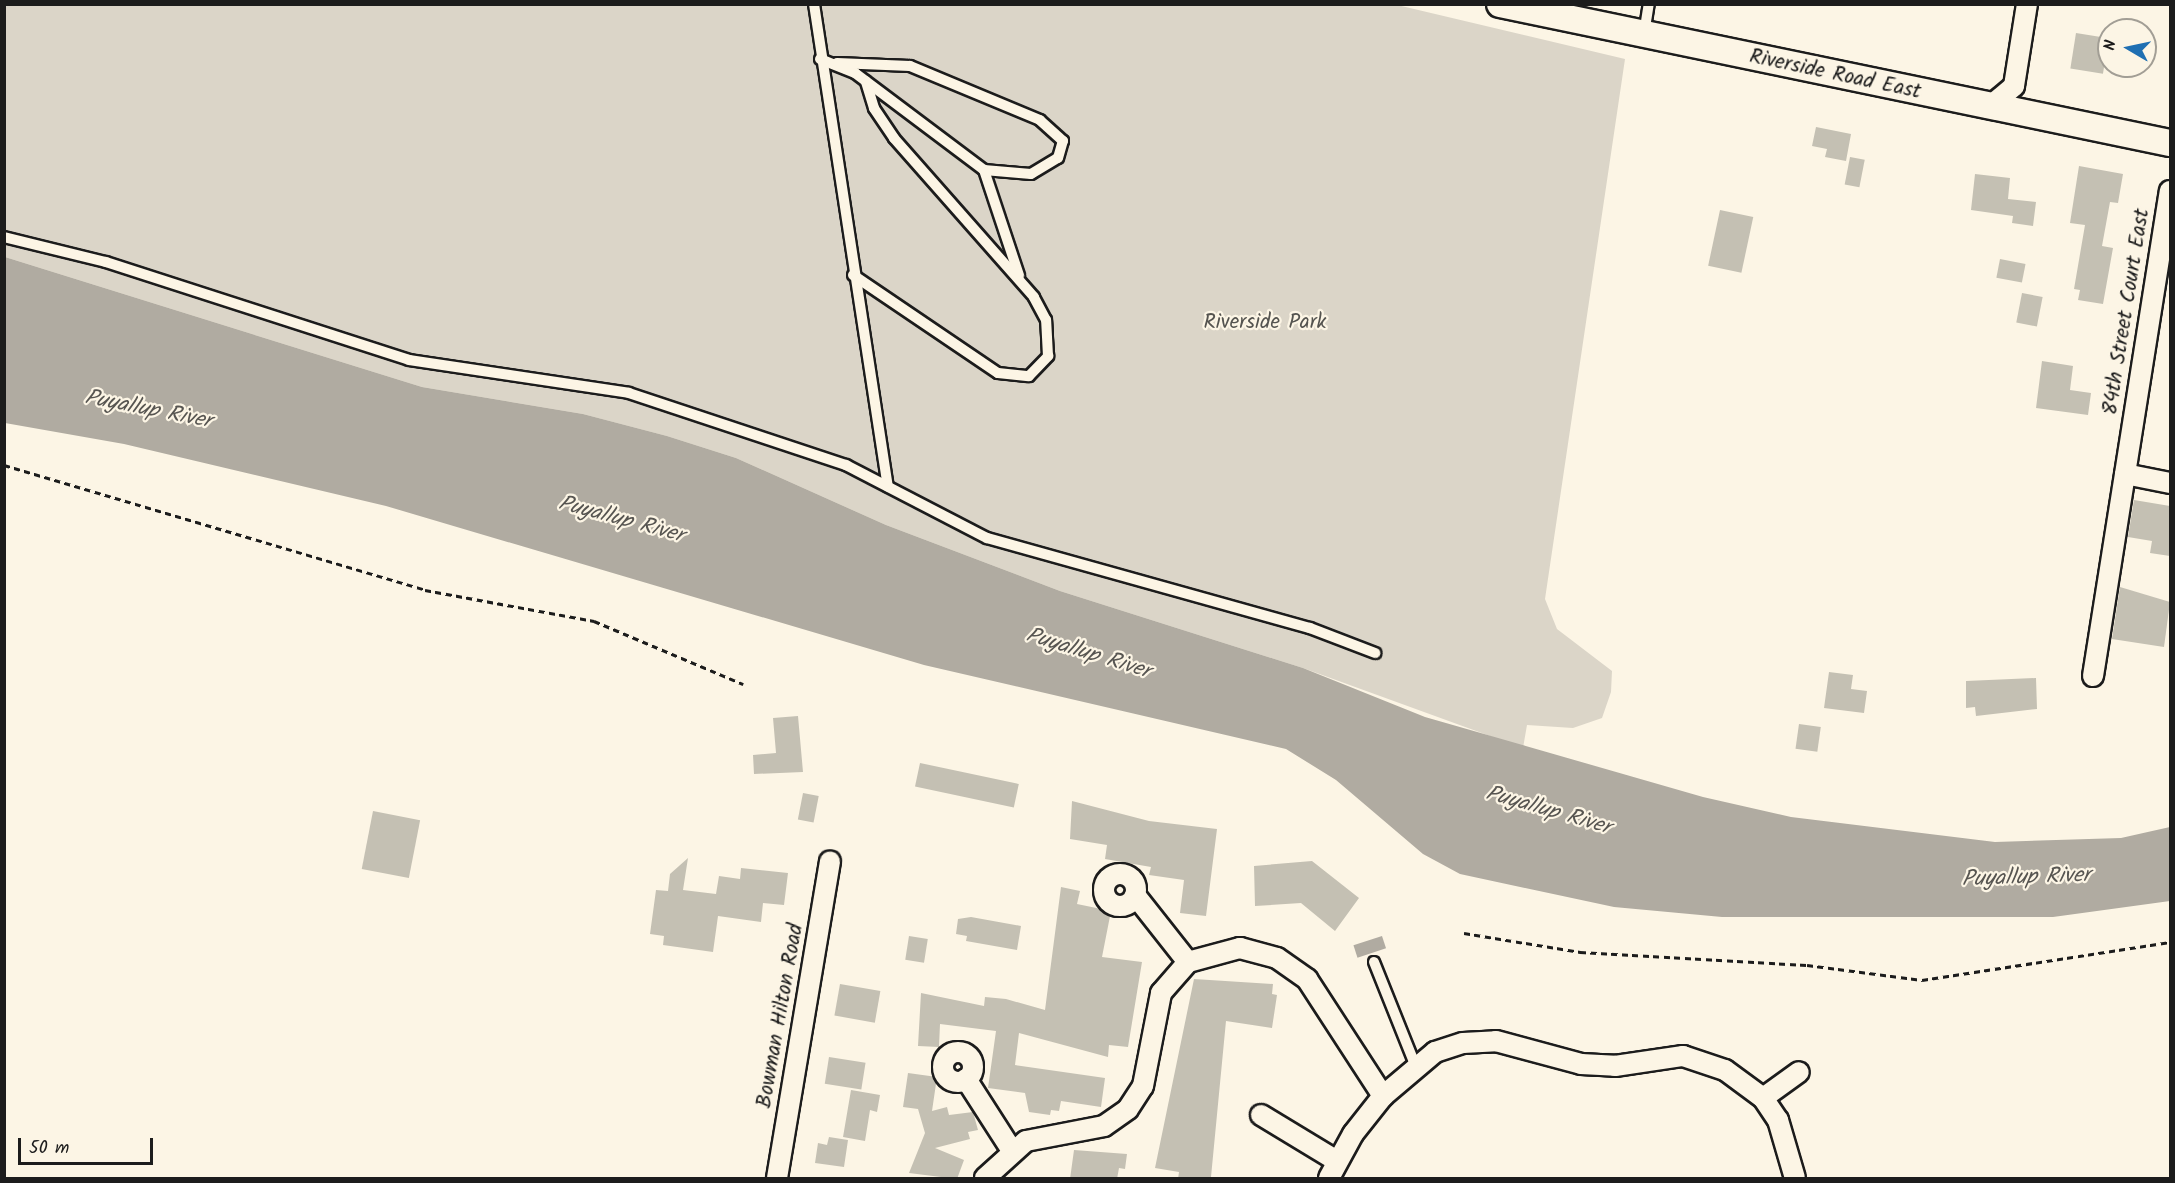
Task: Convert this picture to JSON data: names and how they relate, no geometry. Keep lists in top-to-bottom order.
{
  "streets": {
    "street": ["Riverside Road East", "84th Street Court East", "Bowman Hilton Road"]
  },
  "water": ["Puyallup River"],
  "parks": ["Riverside Park"],
  "scale_bar": "50 m",
  "north": "left"
}
